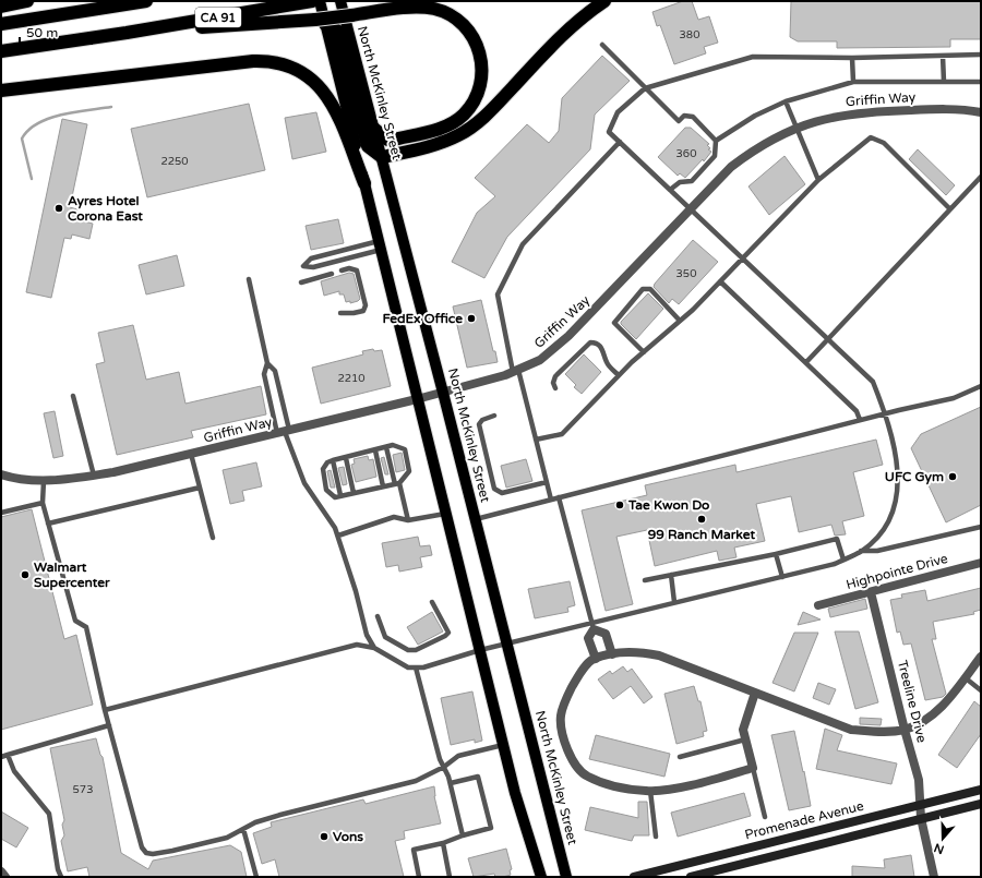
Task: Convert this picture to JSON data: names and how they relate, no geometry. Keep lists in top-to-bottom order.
{
  "streets": {
    "highway": ["CA 91"],
    "main road": ["North McKinley Street", "Promenade Avenue"],
    "street": ["Griffin Way", "Highpointe Drive", "Treeline Drive"]
  },
  "crossings": [
    ["North McKinley Street", "Griffin Way"],
    ["Highpointe Drive", "Treeline Drive"],
    ["Treeline Drive", "Promenade Avenue"]
  ],
  "places": [
    "Ayres Hotel Corona East",
    "FedEx Office",
    "UFC Gym",
    "Tae Kwon Do",
    "99 Ranch Market",
    "Walmart Supercenter",
    "Vons"
  ],
  "house_numbers": [
    "380",
    "360",
    "2250",
    "350",
    "2210",
    "573"
  ],
  "scale_bar": "50 m",
  "north": "bottom"
}
